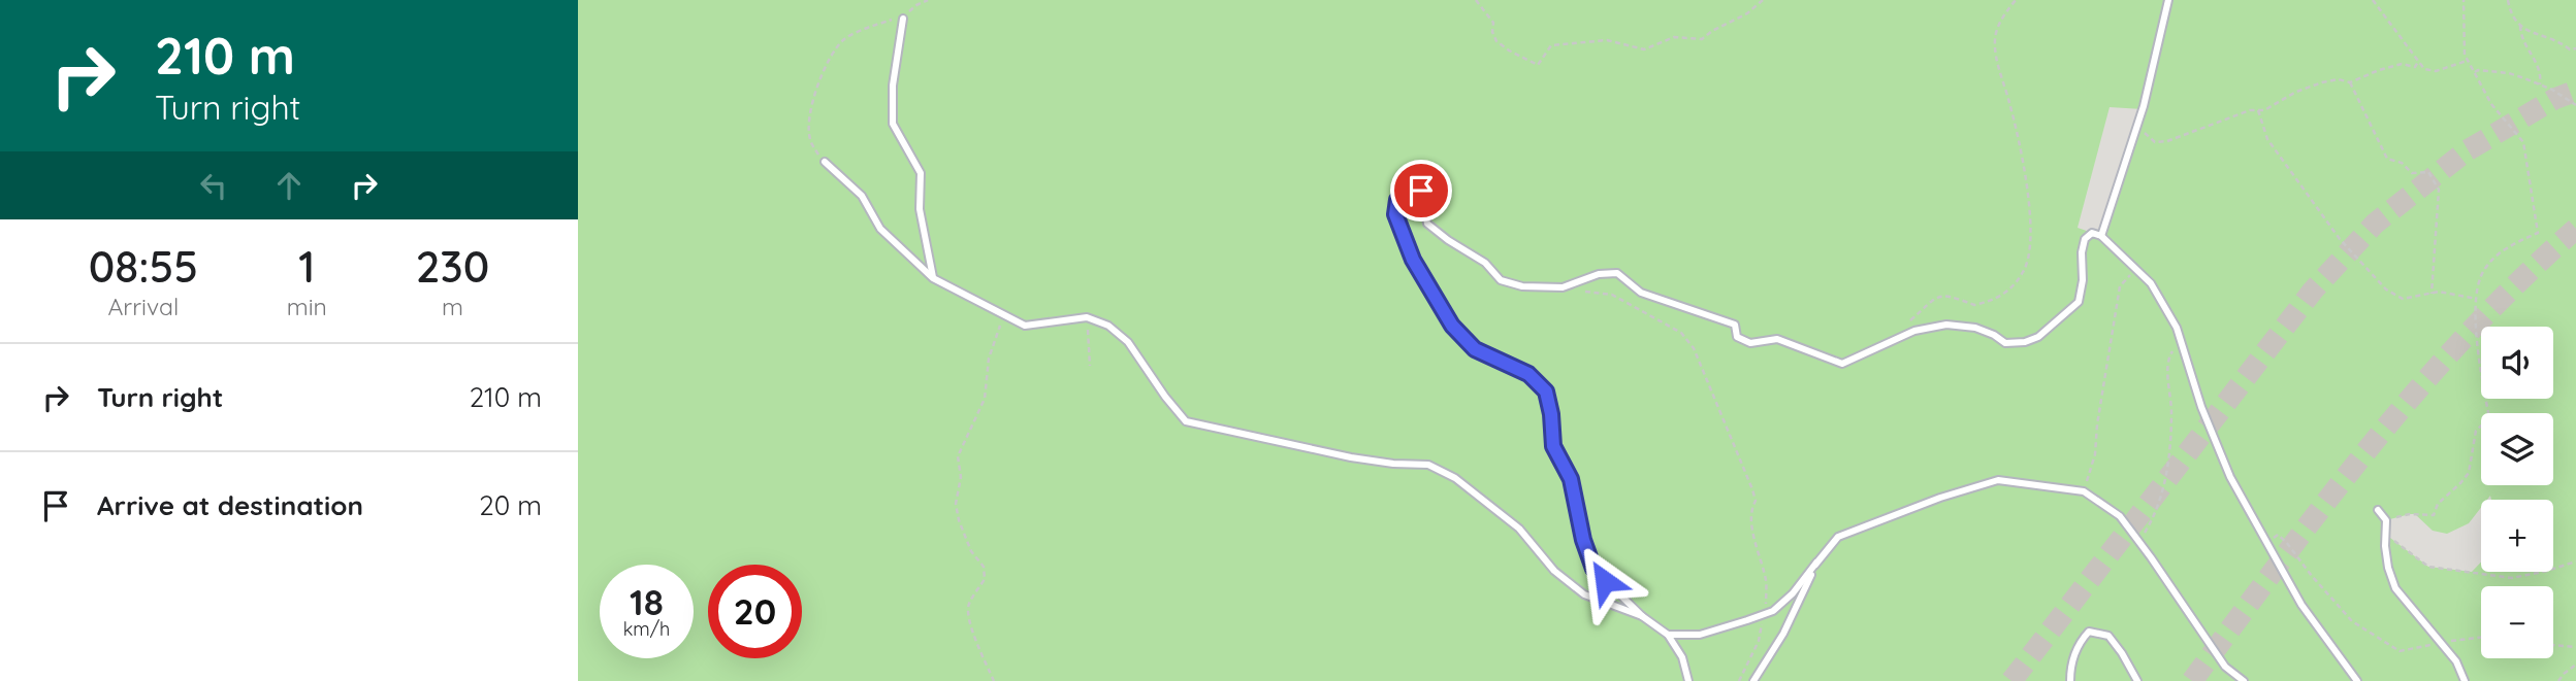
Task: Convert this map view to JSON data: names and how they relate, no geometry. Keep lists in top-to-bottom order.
{
  "page": {
    "turn": ["210 m", "Turn right"],
    "eta": [
      "08:55",
      "Arrival",
      "1",
      "min",
      "230",
      "m"
    ],
    "map_buttons": ["+", "−"],
    "list": [
      {
        "name": "Turn right",
        "value": "210 m"
      },
      {
        "name": "Arrive at destination",
        "value": "20 m"
      }
    ],
    "speed": "18 km/h",
    "limit": "20"
  }
}
